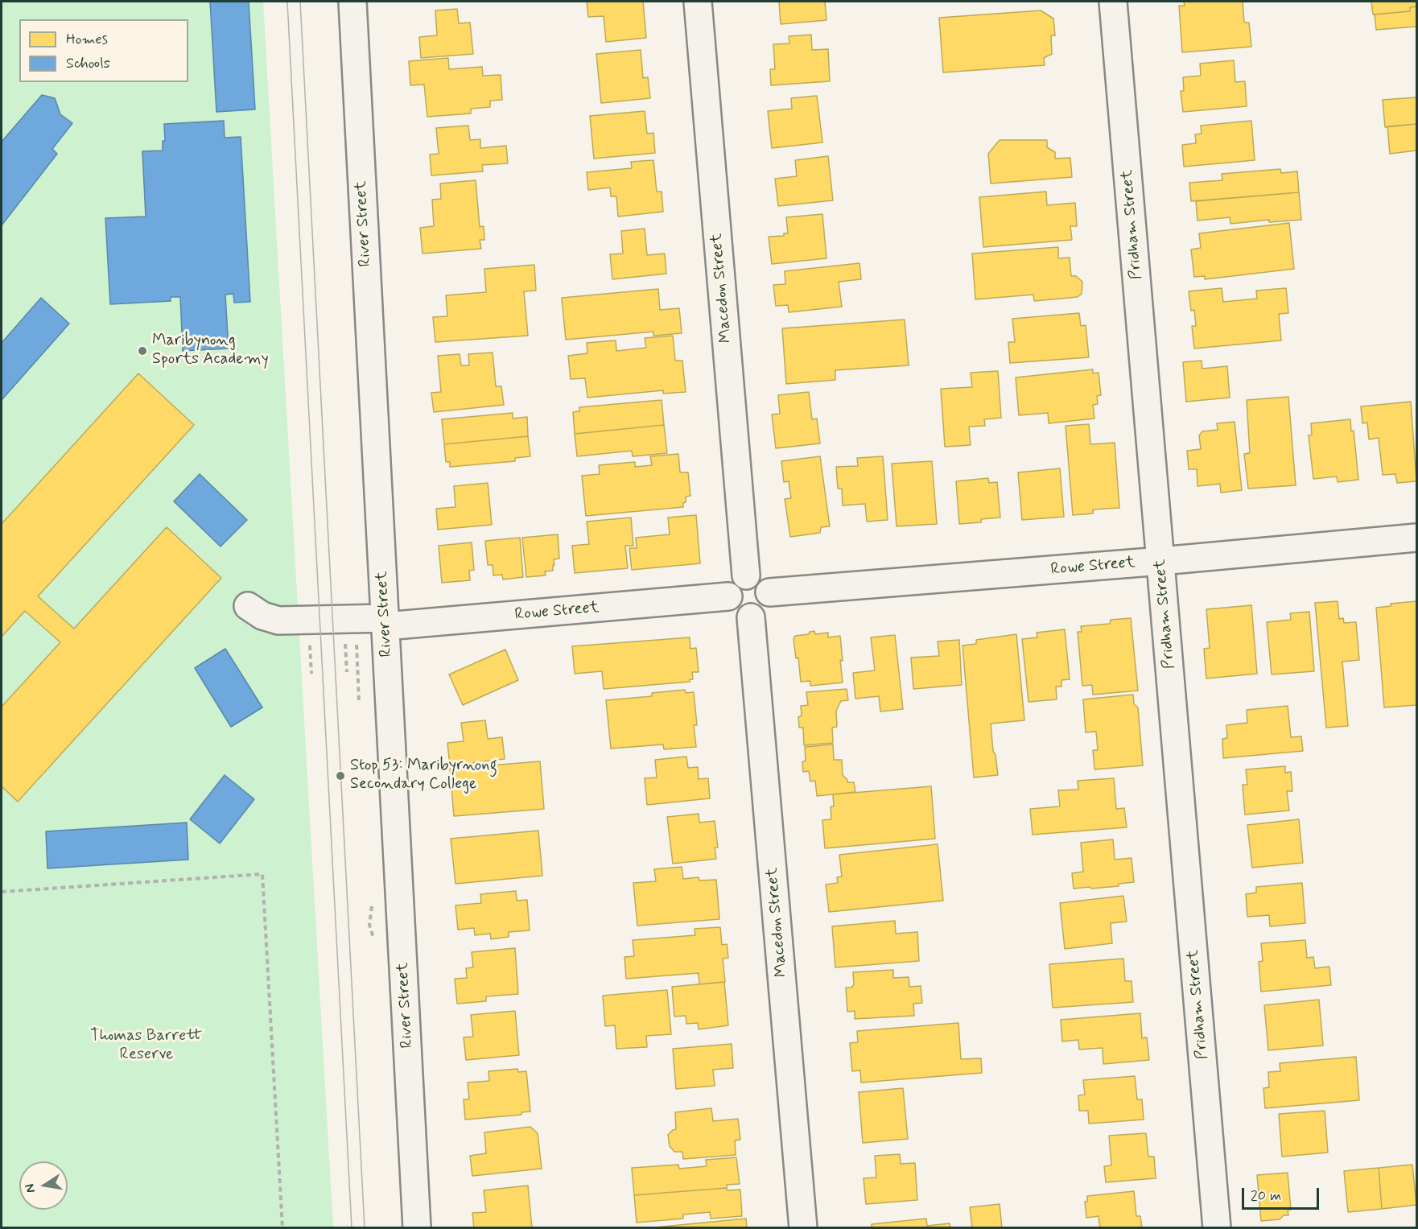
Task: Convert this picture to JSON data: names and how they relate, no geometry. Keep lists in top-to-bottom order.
{
  "streets": {
    "street": [
      "River Street",
      "Pridham Street",
      "Macedon Street",
      "Rowe Street"
    ]
  },
  "crossings": [
    ["River Street", "Rowe Street"],
    ["Pridham Street", "Rowe Street"],
    ["Macedon Street", "Rowe Street"]
  ],
  "parks": ["Thomas Barrett Reserve"],
  "places": ["Maribynong Sports Academy", "Stop 53: Maribyrnong Secondary College"],
  "legend": ["Homes", "Schools"],
  "scale_bar": "20 m",
  "north": "left"
}
